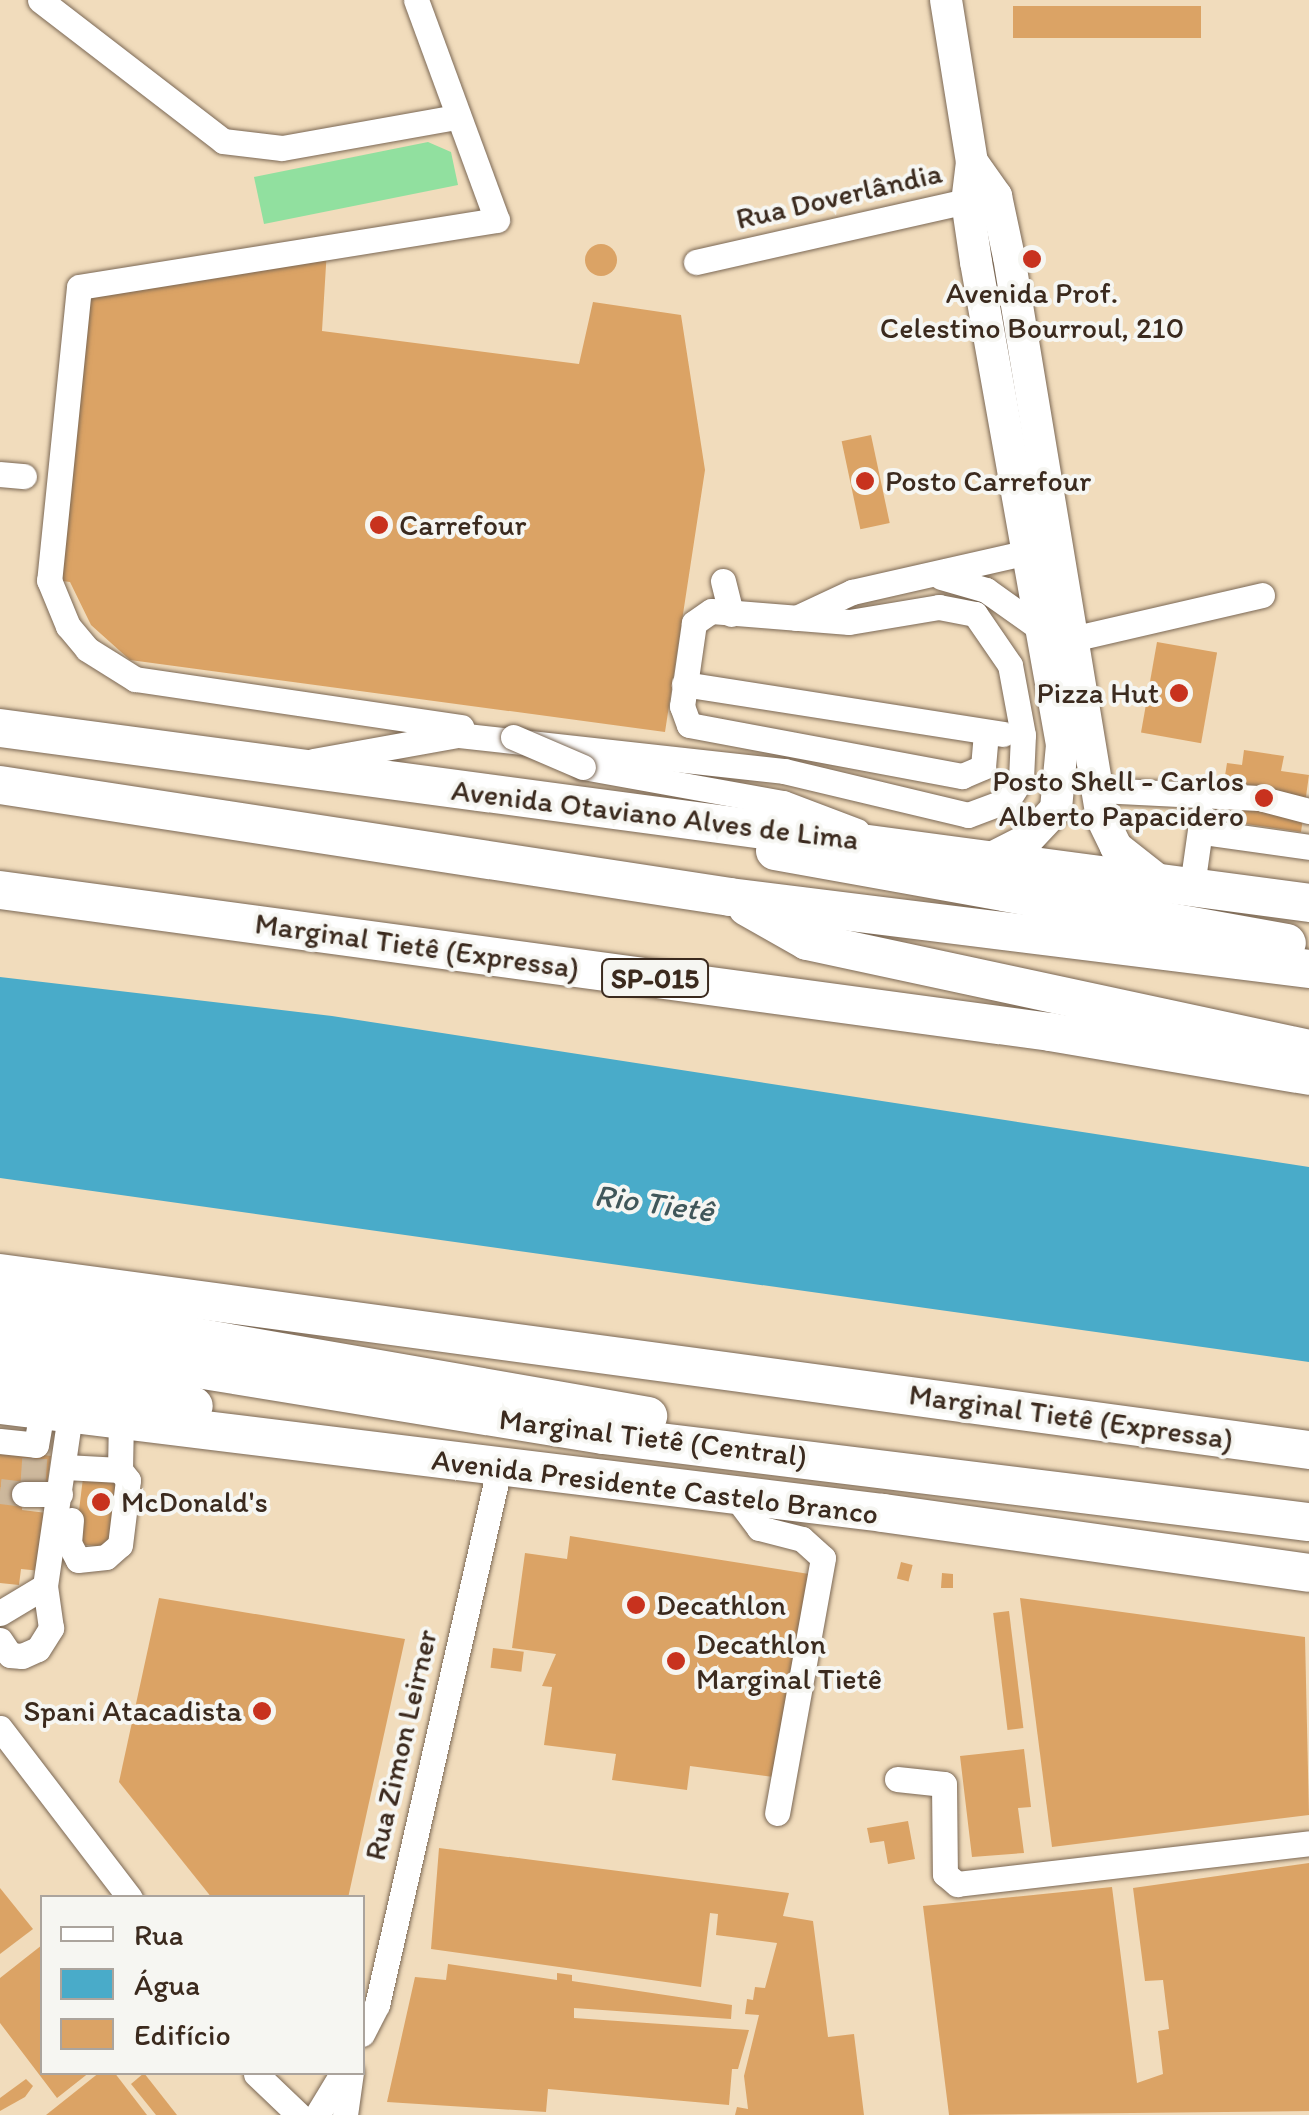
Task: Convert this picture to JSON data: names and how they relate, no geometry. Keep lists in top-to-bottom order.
{
  "streets": {
    "highway": [
      "Avenida Otaviano Alves de Lima",
      "Marginal Tietê (Expressa)",
      "SP-015",
      "Marginal Tietê (Central)",
      "Avenida Presidente Castelo Branco"
    ],
    "street": ["Rua Doverlândia", "Rua Zimon Leirner"]
  },
  "crossings": [
    ["Avenida Presidente Castelo Branco", "Rua Zimon Leirner"]
  ],
  "water": ["Rio Tietê"],
  "places": [
    "Avenida Prof. Celestino Bourroul, 210",
    "Posto Carrefour",
    "Carrefour",
    "Pizza Hut",
    "Posto Shell - Carlos Alberto Papacidero",
    "McDonald's",
    "Decathlon",
    "Decathlon Marginal Tietê",
    "Spani Atacadista"
  ],
  "legend": ["Rua", "Água", "Edifício"]
}
